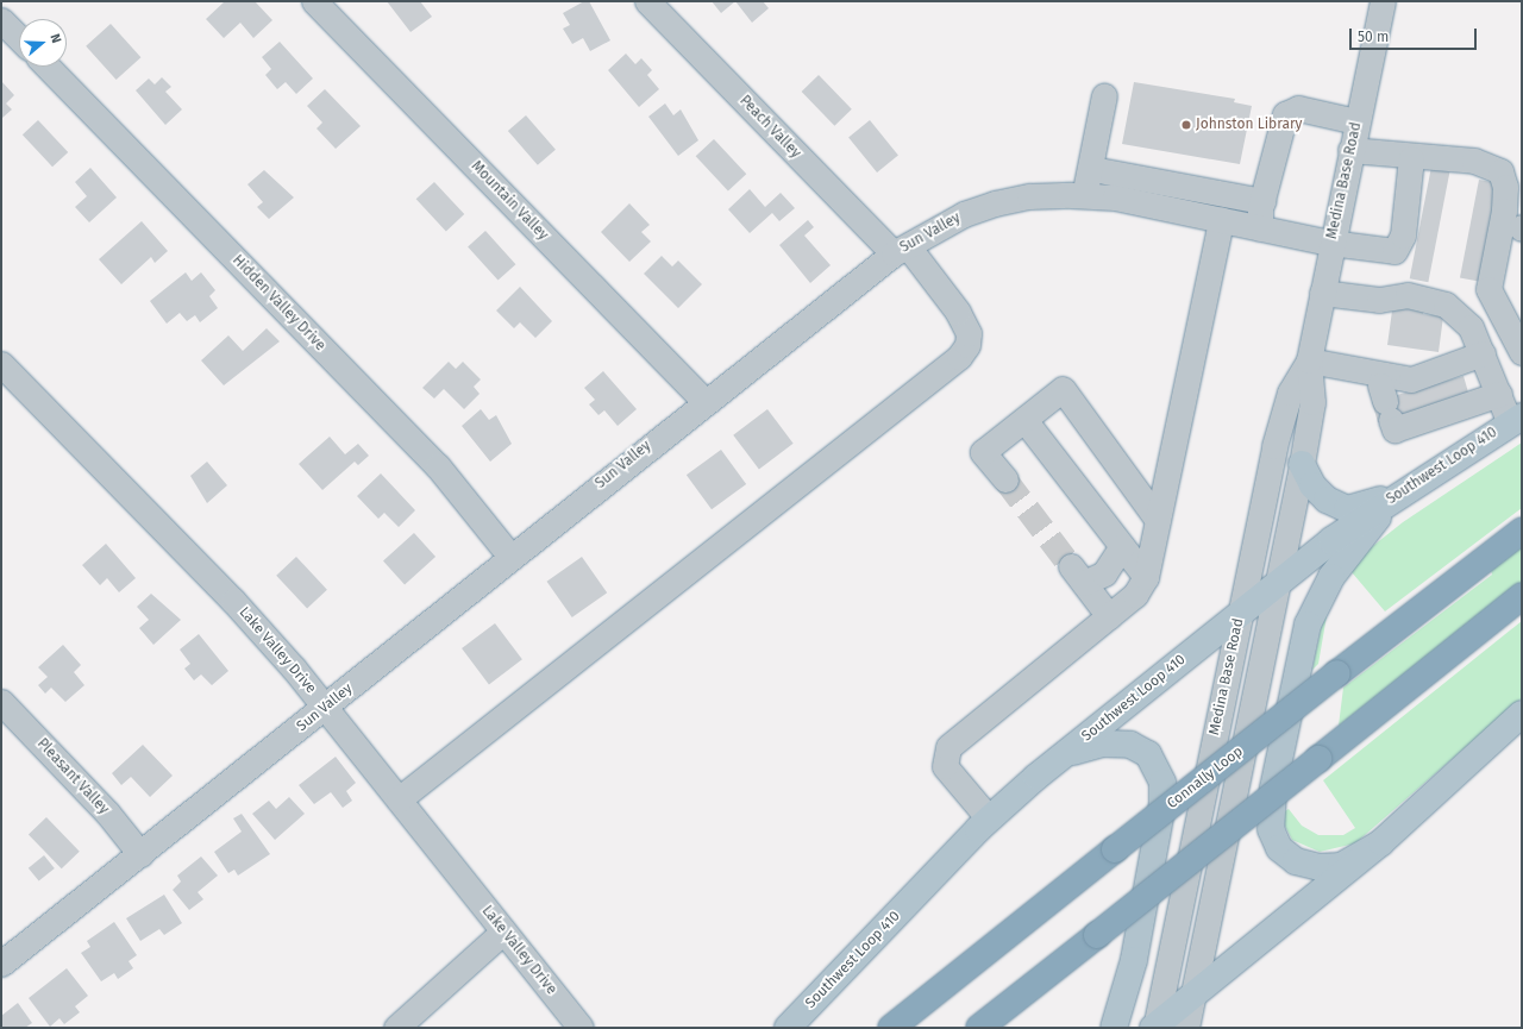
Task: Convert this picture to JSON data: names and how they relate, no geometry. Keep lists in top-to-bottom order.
{
  "streets": {
    "highway": ["Connally Loop"],
    "main road": ["Southwest Loop 410"],
    "street": [
      "Peach Valley",
      "Medina Base Road",
      "Mountain Valley",
      "Sun Valley",
      "Hidden Valley Drive",
      "Lake Valley Drive",
      "Pleasant Valley"
    ]
  },
  "crossings": [
    ["Peach Valley", "Sun Valley"],
    ["Peach Valley", "Lake Valley Drive"],
    ["Medina Base Road", "Sun Valley"],
    ["Medina Base Road", "Southwest Loop 410"],
    ["Mountain Valley", "Sun Valley"],
    ["Sun Valley", "Hidden Valley Drive"],
    ["Sun Valley", "Lake Valley Drive"],
    ["Sun Valley", "Pleasant Valley"]
  ],
  "places": ["Johnston Library"],
  "scale_bar": "50 m",
  "north": "right"
}
